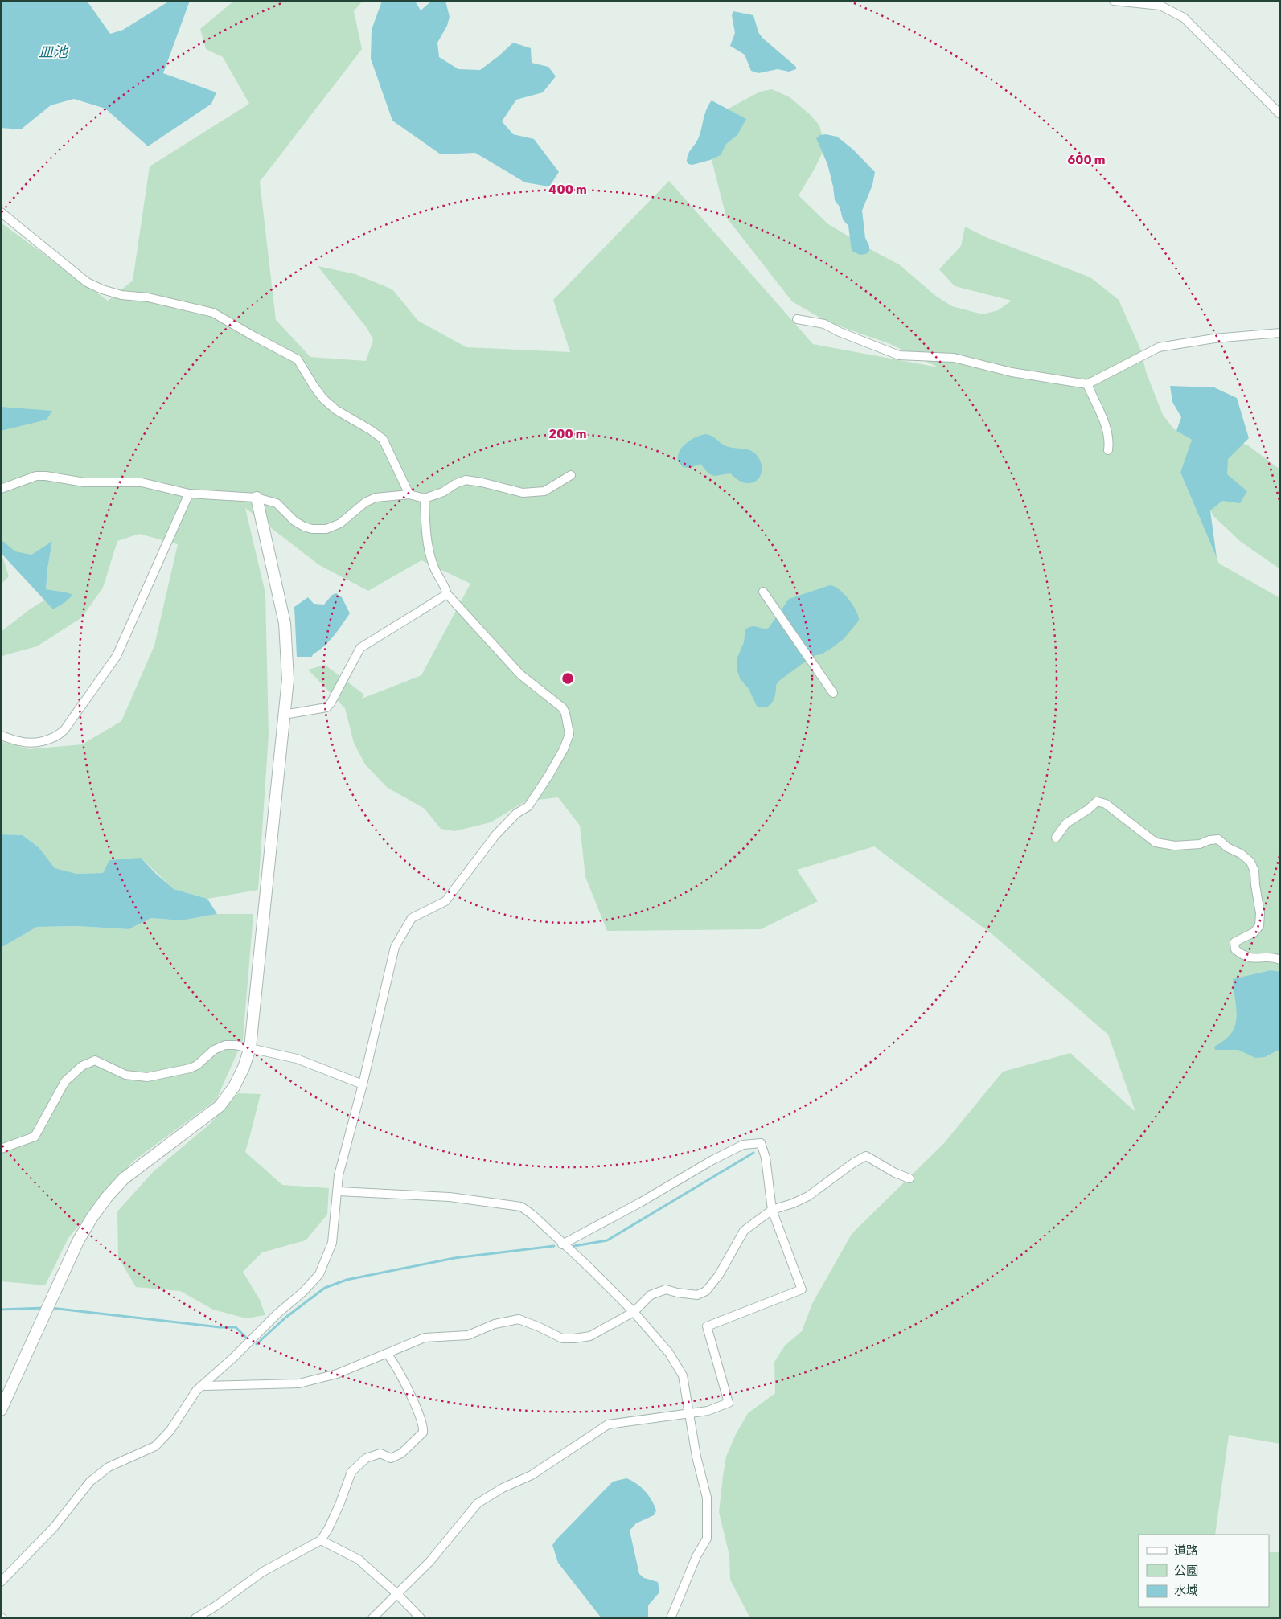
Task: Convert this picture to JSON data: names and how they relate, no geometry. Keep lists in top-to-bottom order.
{
  "water": ["皿池"],
  "legend": ["道路", "公園", "水域"],
  "rings": ["600 m", "400 m", "200 m"]
}
